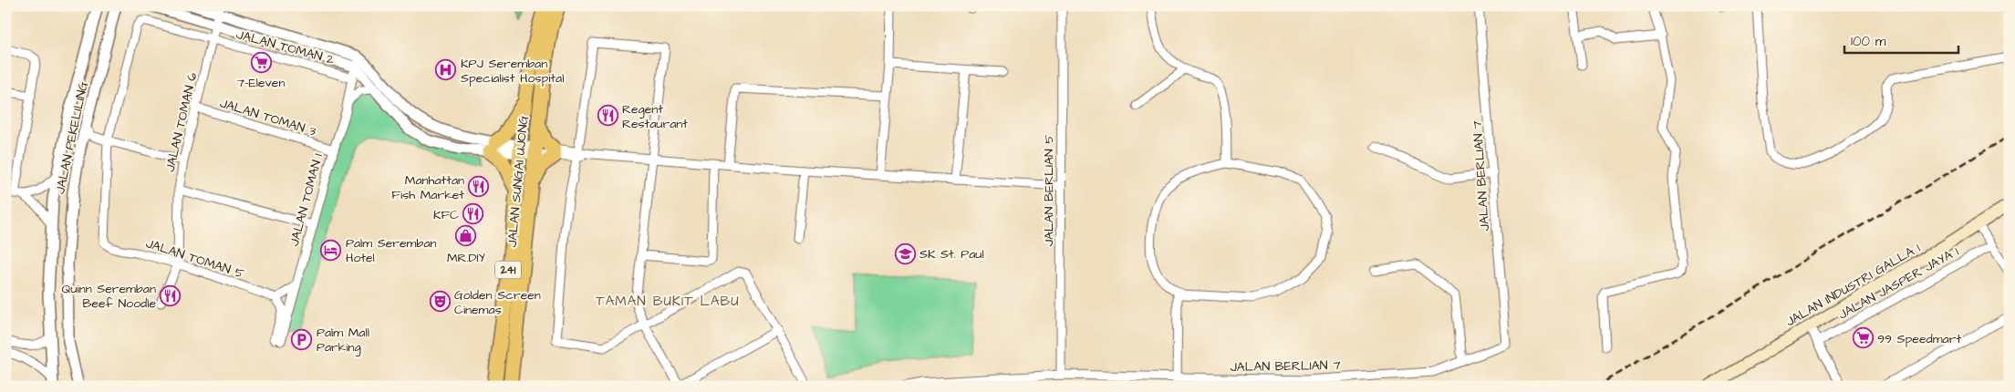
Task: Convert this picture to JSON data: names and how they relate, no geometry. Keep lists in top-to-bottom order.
{
  "streets": {
    "highway": ["JALAN SUNGAI UJONG", "241"],
    "main road": ["JALAN INDUSTRI GALLA 1"],
    "street": [
      "JALAN TOMAN 2",
      "JALAN TOMAN 3",
      "JALAN TOMAN 6",
      "JALAN PEKELILING",
      "JALAN BERLIAN 7",
      "JALAN BERLIAN 5",
      "JALAN TOMAN 1",
      "JALAN TOMAN 5",
      "JALAN JASPER JAYA 1"
    ]
  },
  "crossings": [
    ["JALAN TOMAN 2", "JALAN TOMAN 6"],
    ["JALAN TOMAN 2", "JALAN TOMAN 1"],
    ["JALAN TOMAN 2", "JALAN TOMAN 5"],
    ["JALAN TOMAN 3", "JALAN TOMAN 6"],
    ["JALAN TOMAN 3", "JALAN TOMAN 1"],
    ["JALAN TOMAN 6", "JALAN TOMAN 5"],
    ["JALAN BERLIAN 7", "JALAN BERLIAN 5"],
    ["JALAN TOMAN 1", "JALAN TOMAN 5"]
  ],
  "districts": ["TAMAN BUKIT LABU"],
  "places": {
    "supermarket": ["7-Eleven", "99 Speedmart"],
    "hospital": ["KPJ Seremban Specialist Hospital"],
    "restaurant": [
      "Regent Restaurant",
      "Manhattan Fish Market",
      "KFC",
      "Quinn Seremban Beef Noodle"
    ],
    "shop": ["MR.DIY"],
    "hotel": ["Palm Seremban Hotel"],
    "school or university": ["SK St. Paul"],
    "theatre": ["Golden Screen Cinemas"],
    "parking": ["Palm Mall Parking"]
  },
  "scale_bar": "100 m"
}
